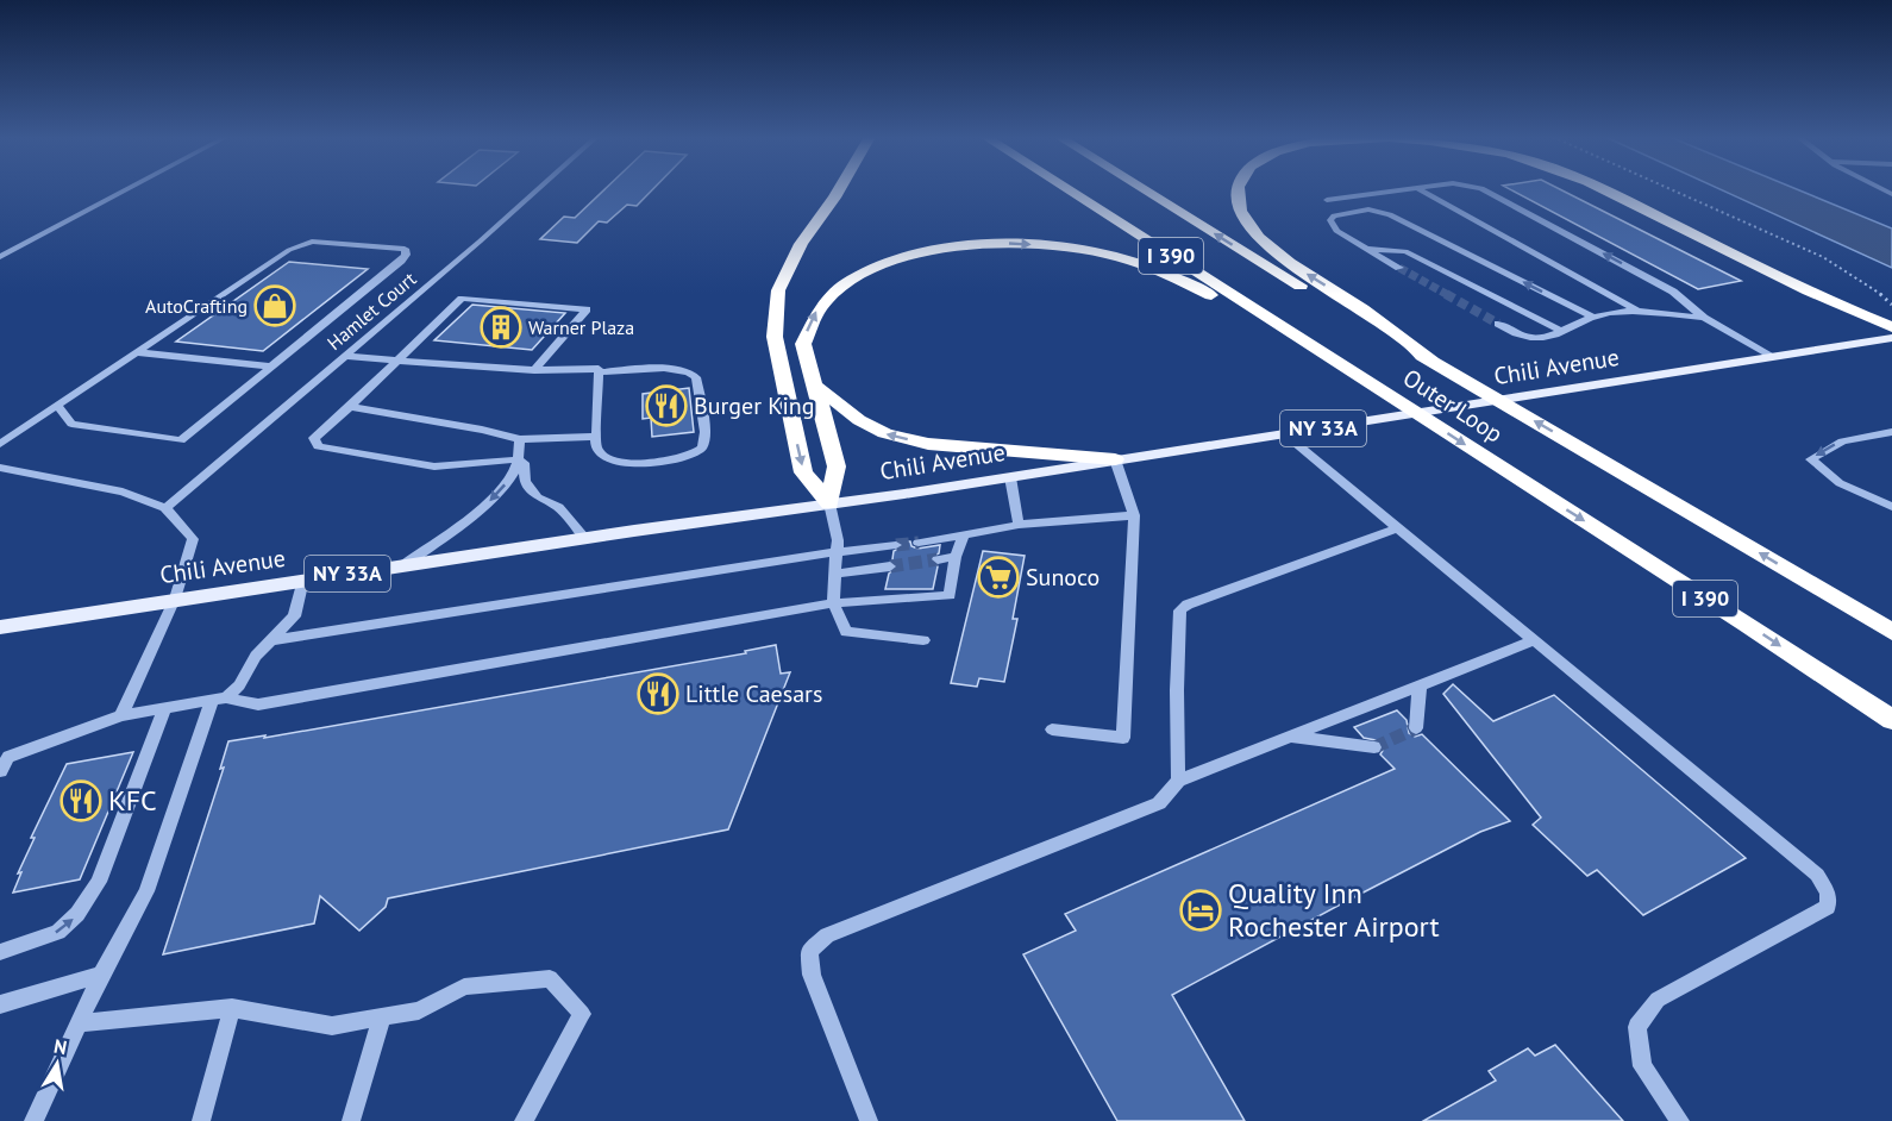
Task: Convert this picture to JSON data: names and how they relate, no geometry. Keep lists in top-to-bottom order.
{
  "streets": {
    "highway": ["I 390", "Outer Loop"],
    "main road": ["Chili Avenue", "NY 33A"],
    "street": ["Hamlet Court"]
  },
  "places": {
    "shop": ["AutoCrafting"],
    "building": ["Warner Plaza"],
    "restaurant": ["Burger King", "Little Caesars", "KFC"],
    "supermarket": ["Sunoco"],
    "hotel": ["Quality Inn Rochester Airport"]
  },
  "north": "top"
}
